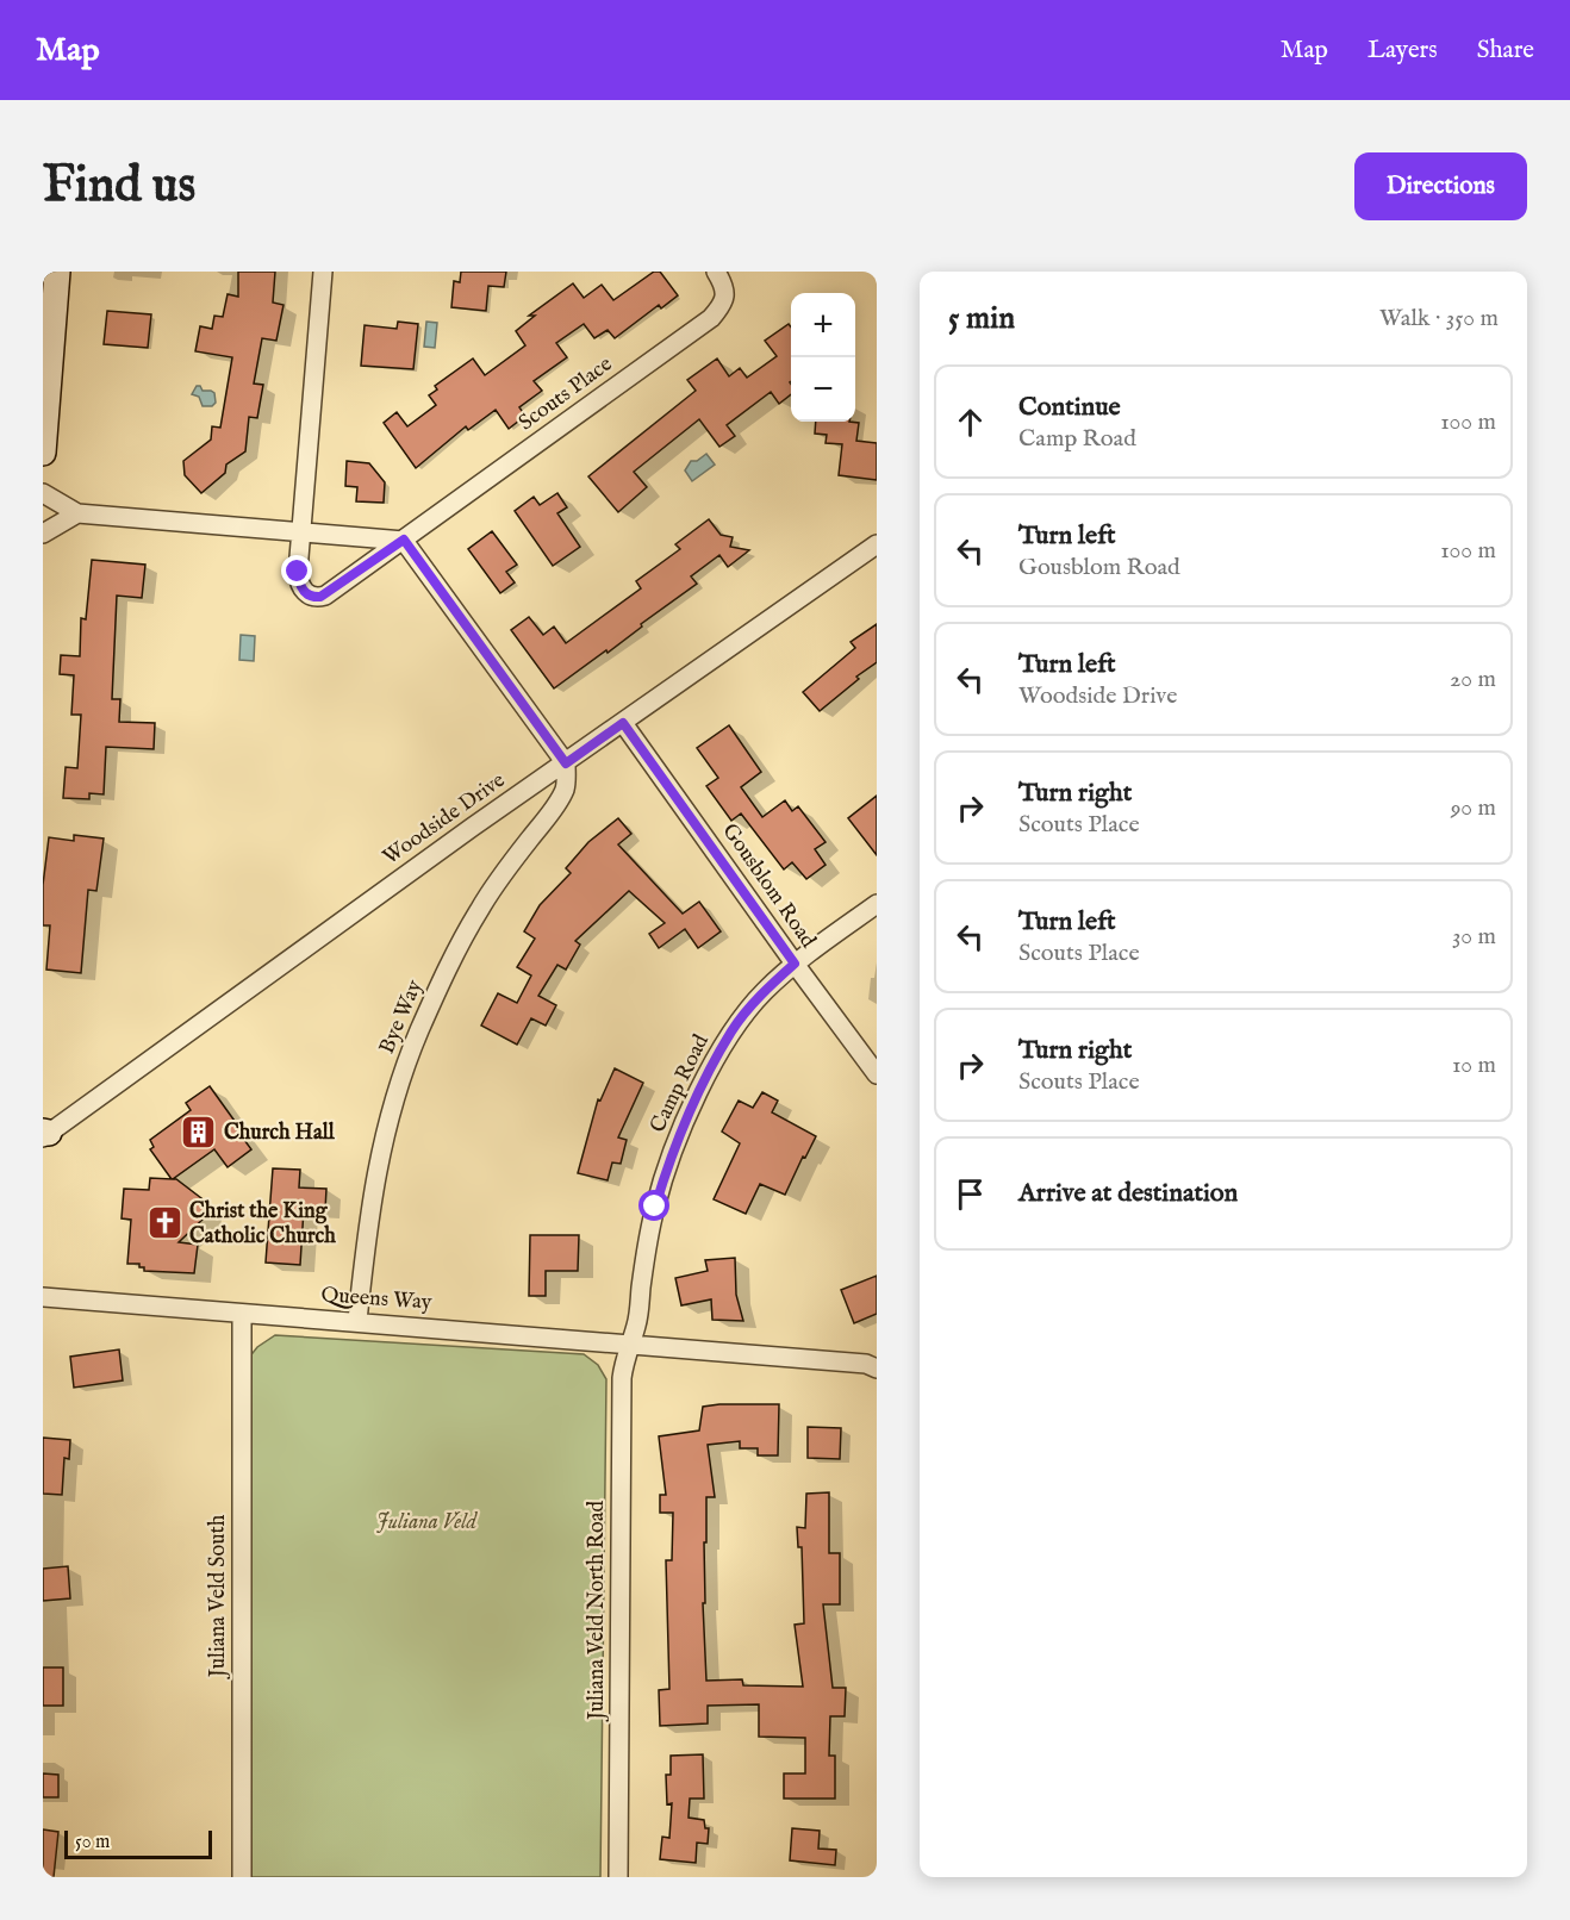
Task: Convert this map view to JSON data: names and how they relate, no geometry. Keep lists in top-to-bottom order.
{
  "streets": {
    "street": [
      "Scouts Place",
      "Woodside Drive",
      "Gousblom Road",
      "Bye Way",
      "Camp Road",
      "Queens Way",
      "Juliana Veld South",
      "Juliana Veld North Road"
    ]
  },
  "crossings": [
    ["Woodside Drive", "Gousblom Road"],
    ["Woodside Drive", "Bye Way"],
    ["Gousblom Road", "Camp Road"],
    ["Bye Way", "Queens Way"],
    ["Camp Road", "Queens Way"],
    ["Camp Road", "Juliana Veld North Road"],
    ["Queens Way", "Juliana Veld South"],
    ["Queens Way", "Juliana Veld North Road"]
  ],
  "parks": ["Juliana Veld"],
  "places": {
    "building": ["Church Hall"],
    "church": ["Christ the King Catholic Church"]
  },
  "scale_bar": "50 m",
  "page": {
    "header": "Map",
    "nav": ["Map", "Layers", "Share"],
    "buttons": "Directions",
    "title": "Find us",
    "heading": ["5 min", "Walk · 350 m"],
    "map_buttons": ["+", "−"],
    "list": [
      ["Continue", "Camp Road", "100 m"],
      ["Turn left", "Gousblom Road", "100 m"],
      ["Turn left", "Woodside Drive", "20 m"],
      ["Turn right", "Scouts Place", "90 m"],
      ["Turn left", "Scouts Place", "30 m"],
      ["Turn right", "Scouts Place", "10 m"],
      "Arrive at destination"
    ],
    "scale": "50 m"
  }
}
